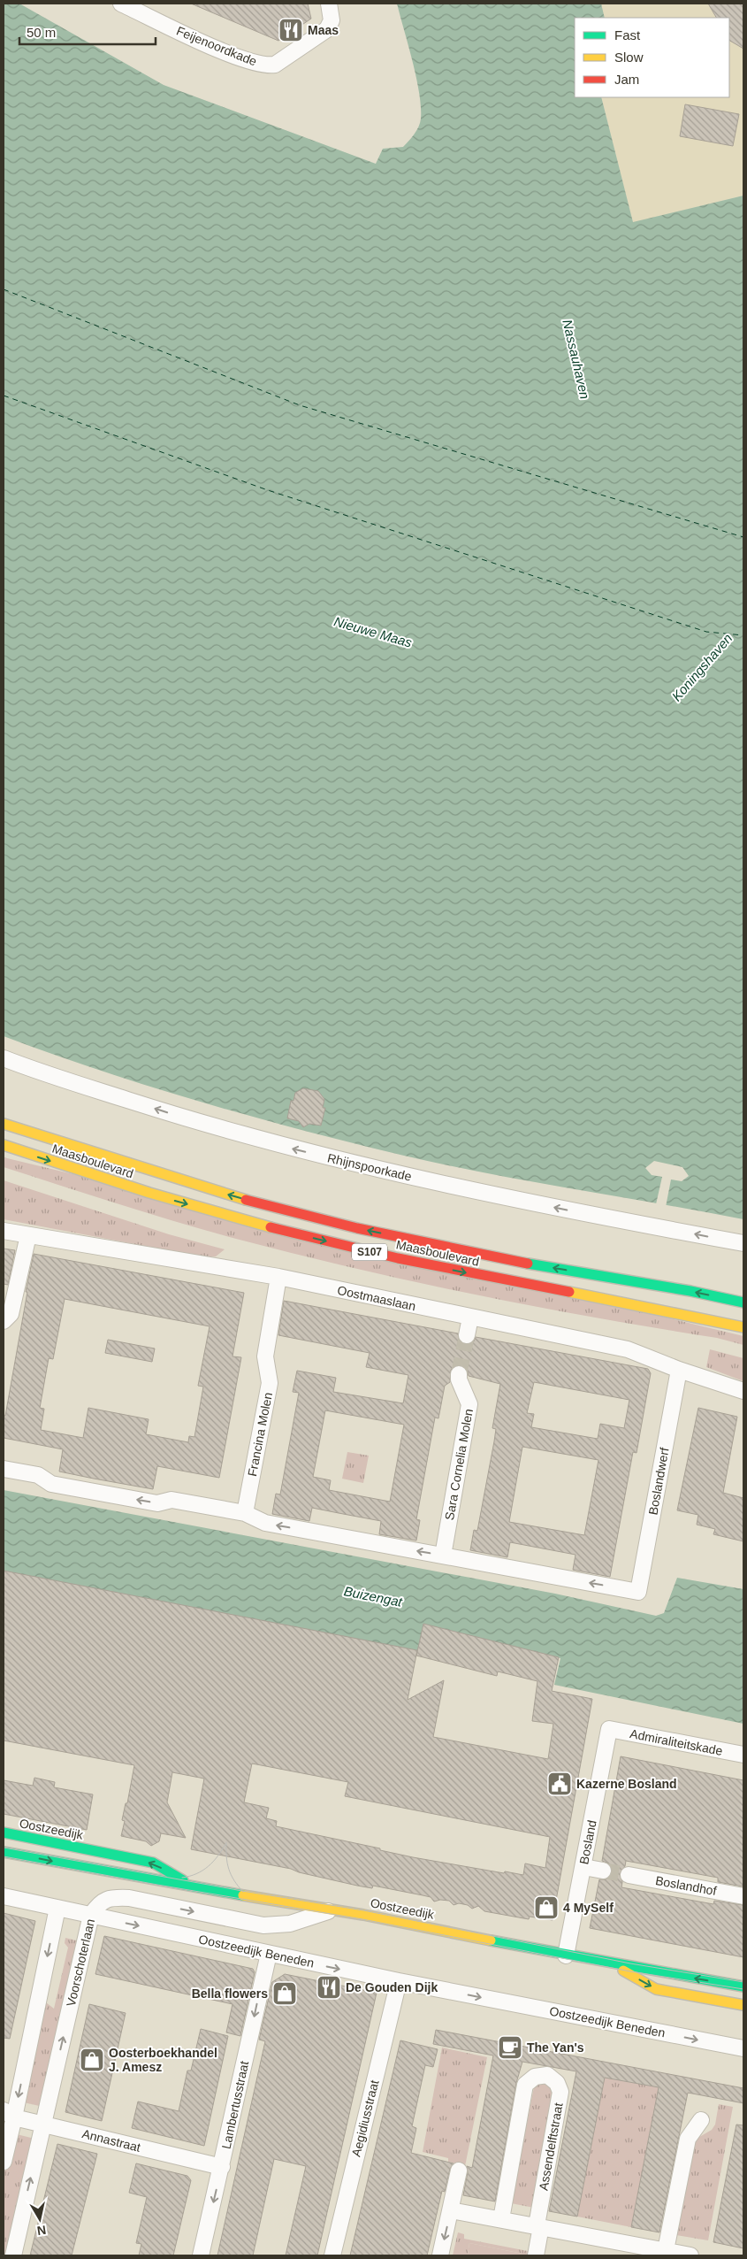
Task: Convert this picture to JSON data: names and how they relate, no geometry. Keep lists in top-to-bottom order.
{
  "streets": {
    "main road": ["Maasboulevard", "S107", "Oostzeedijk"],
    "street": [
      "Feijenoordkade",
      "Rhijnspoorkade",
      "Oostmaaslaan",
      "Francina Molen",
      "Sara Cornelia Molen",
      "Boslandwerf",
      "Admiraliteitskade",
      "Bosland",
      "Boslandhof",
      "Oostzeedijk Beneden",
      "Voorschoterlaan",
      "Lambertusstraat",
      "Aegidiusstraat",
      "Annastraat",
      "Assendelftstraat"
    ]
  },
  "crossings": [
    ["Oostmaaslaan", "Francina Molen"],
    ["Oostmaaslaan", "Boslandwerf"],
    ["Sara Cornelia Molen", "Boslandwerf"],
    ["Admiraliteitskade", "Bosland"],
    ["Oostzeedijk", "Bosland"],
    ["Oostzeedijk", "Voorschoterlaan"],
    ["Oostzeedijk Beneden", "Voorschoterlaan"],
    ["Oostzeedijk Beneden", "Lambertusstraat"],
    ["Oostzeedijk Beneden", "Aegidiusstraat"],
    ["Voorschoterlaan", "Annastraat"],
    ["Lambertusstraat", "Annastraat"]
  ],
  "one_way": ["Rhijnspoorkade", "Oostzeedijk Beneden", "Lambertusstraat"],
  "water": [
    "Nassauhaven",
    "Nieuwe Maas",
    "Koningshaven",
    "Buizengat"
  ],
  "places": {
    "restaurant": ["Maas", "De Gouden Dijk"],
    "public building": ["Kazerne Bosland"],
    "shop": ["4 MySelf", "Bella flowers", "Oosterboekhandel J. Amesz"],
    "cafe": ["The Yan's"]
  },
  "legend": ["Fast", "Slow", "Jam"],
  "scale_bar": "50 m",
  "north": "bottom"
}
